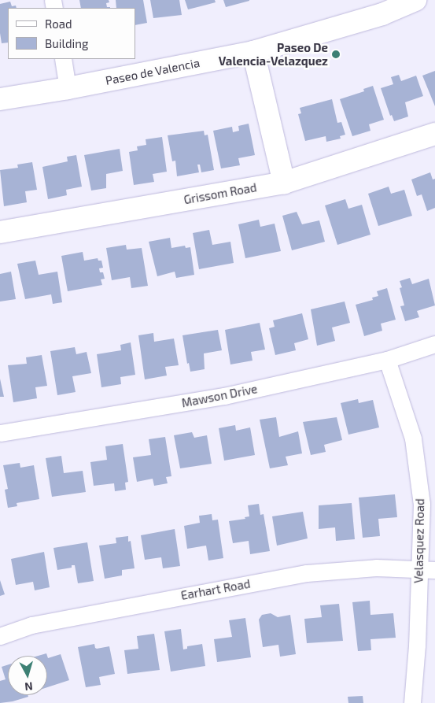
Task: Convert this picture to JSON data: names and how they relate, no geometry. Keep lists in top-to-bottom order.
{
  "streets": {
    "street": [
      "Paseo de Valencia",
      "Grissom Road",
      "Mawson Drive",
      "Velasquez Road",
      "Earhart Road"
    ]
  },
  "crossings": [
    ["Mawson Drive", "Velasquez Road"],
    ["Velasquez Road", "Earhart Road"]
  ],
  "places": ["Paseo De Valencia-Velazquez"],
  "legend": ["Road", "Building"],
  "north": "bottom"
}
